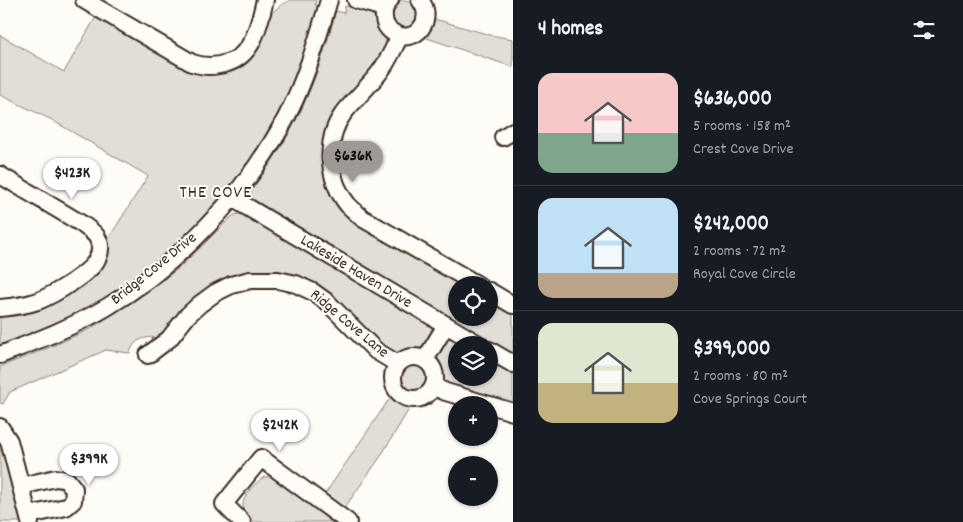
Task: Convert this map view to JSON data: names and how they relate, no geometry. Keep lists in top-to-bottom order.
{
  "streets": {
    "street": ["Bridge Cove Drive", "Lakeside Haven Drive", "Ridge Cove Lane"]
  },
  "crossings": [
    ["Bridge Cove Drive", "Lakeside Haven Drive"]
  ],
  "districts": ["THE COVE"],
  "page": {
    "heading": "4 homes",
    "list": [
      {
        "name": "$636,000",
        "note": "5 rooms · 158 m² · Crest Cove Drive"
      },
      {
        "name": "$242,000",
        "note": "2 rooms · 72 m² · Royal Cove Circle"
      },
      {
        "name": "$399,000",
        "note": "2 rooms · 80 m² · Cove Springs Court"
      }
    ],
    "price": [
      "$636K",
      "$423K",
      "$242K",
      "$399K"
    ],
    "map_buttons": ["+", "−"]
  }
}
